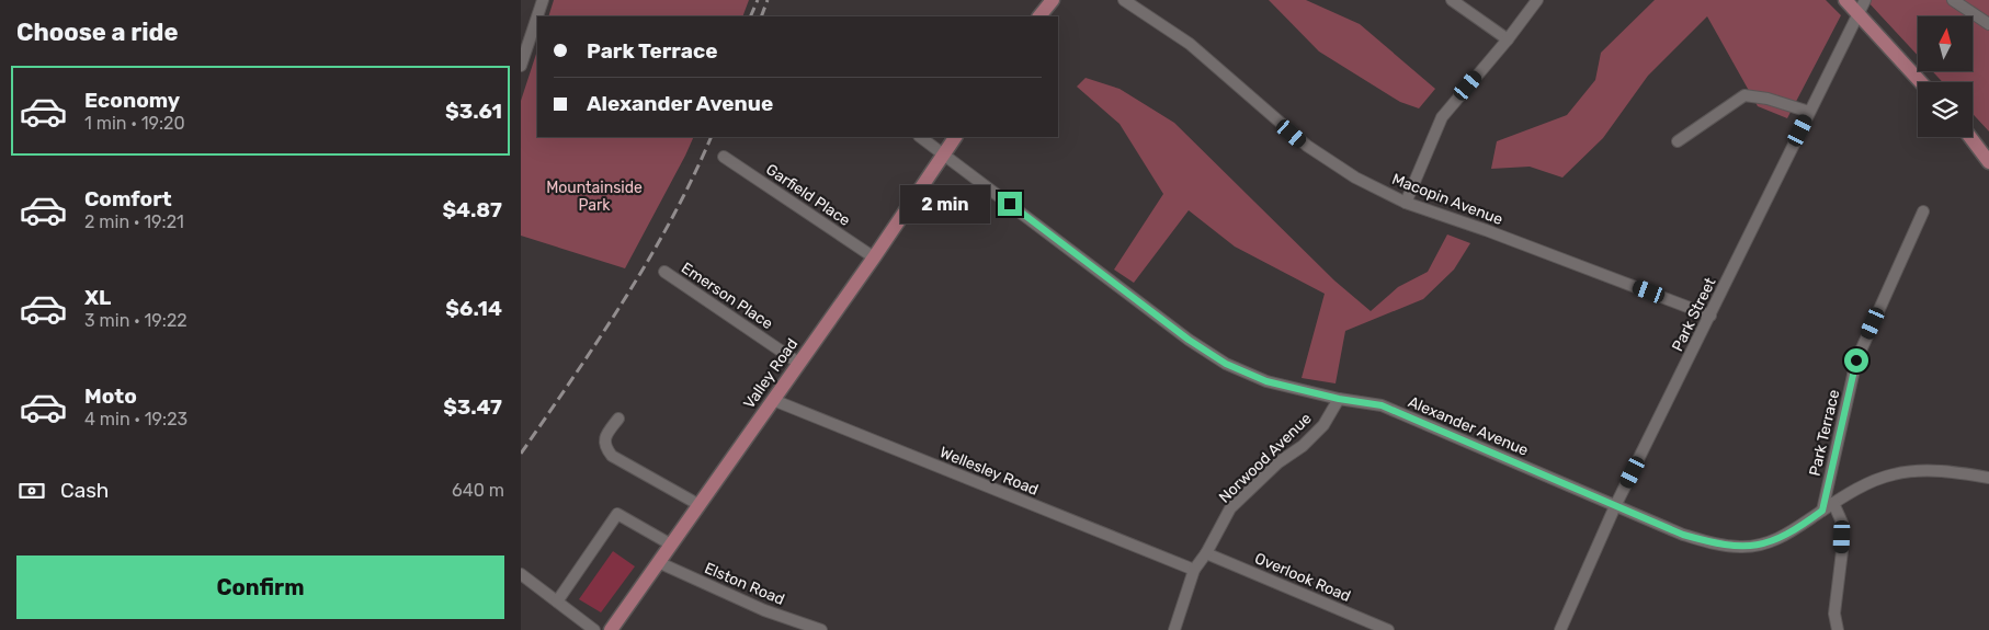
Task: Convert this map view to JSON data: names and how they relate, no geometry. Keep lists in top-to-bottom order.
{
  "streets": {
    "main road": ["Valley Road"],
    "street": [
      "Garfield Place",
      "Macopin Avenue",
      "Emerson Place",
      "Park Street",
      "Alexander Avenue",
      "Park Terrace",
      "Norwood Avenue",
      "Wellesley Road",
      "Overlook Road",
      "Elston Road"
    ]
  },
  "crossings": [
    ["Garfield Place", "Valley Road"],
    ["Macopin Avenue", "Park Street"],
    ["Emerson Place", "Valley Road"],
    ["Park Street", "Alexander Avenue"],
    ["Valley Road", "Alexander Avenue"],
    ["Valley Road", "Wellesley Road"],
    ["Valley Road", "Elston Road"],
    ["Alexander Avenue", "Park Terrace"],
    ["Alexander Avenue", "Norwood Avenue"],
    ["Norwood Avenue", "Wellesley Road"],
    ["Norwood Avenue", "Overlook Road"]
  ],
  "parks": ["Mountainside Park"],
  "north": "top",
  "page": {
    "heading": "Choose a ride",
    "banner": ["Park Terrace", "Alexander Avenue"],
    "list": [
      {
        "name": "Economy",
        "note": "1 min · 19:20",
        "value": "$3.61"
      },
      {
        "name": "Comfort",
        "note": "2 min · 19:21",
        "value": "$4.87"
      },
      {
        "name": "XL",
        "note": "3 min · 19:22",
        "value": "$6.14"
      },
      {
        "name": "Moto",
        "note": "4 min · 19:23",
        "value": "$3.47"
      }
    ],
    "bubble": "2 min",
    "pay": ["Cash", "640 m"],
    "buttons": "Confirm"
  }
}
